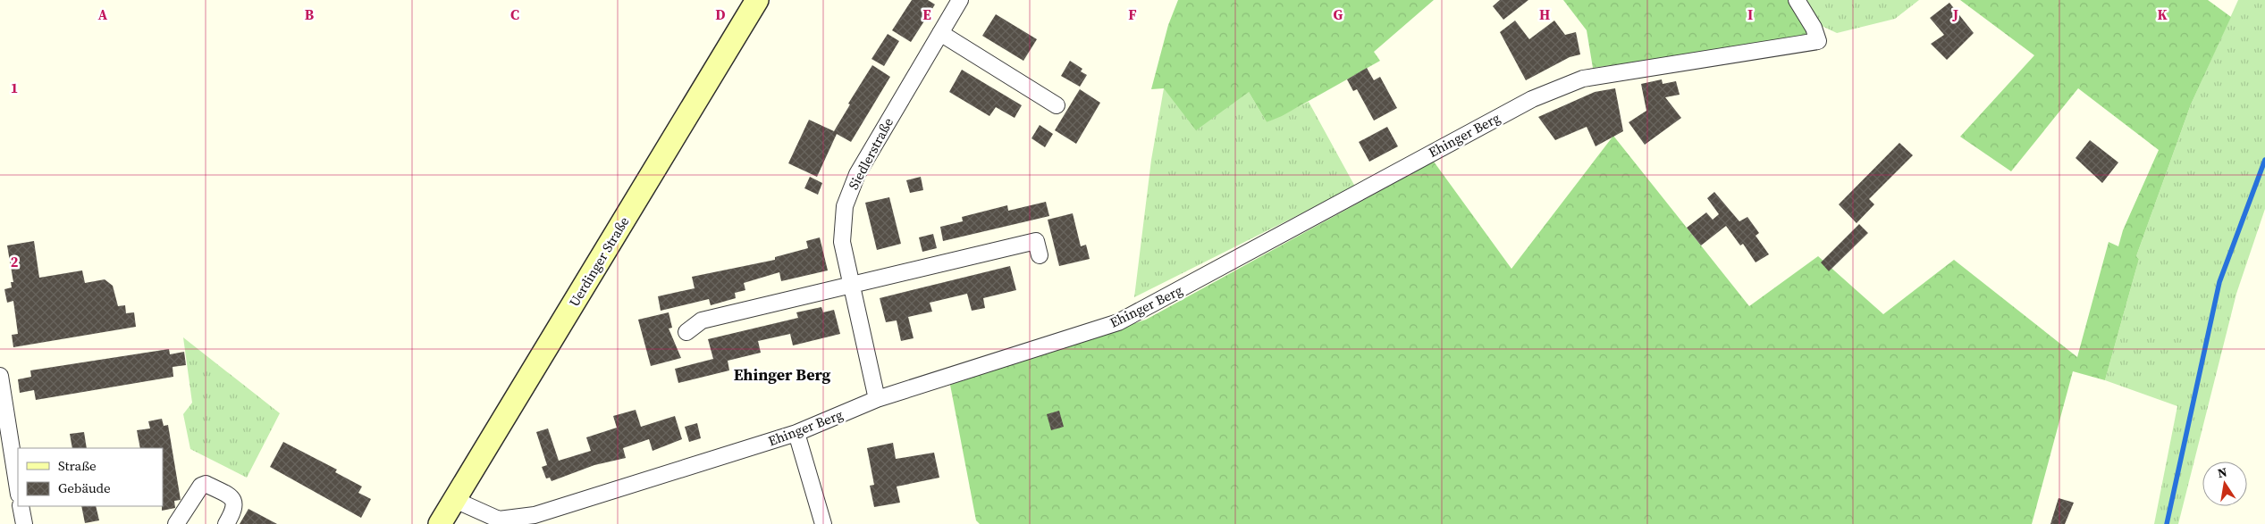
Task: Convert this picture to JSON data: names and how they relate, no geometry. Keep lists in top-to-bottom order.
{
  "streets": {
    "main road": ["Uerdinger Straße"],
    "street": ["Ehinger Berg", "Siedlerstraße"]
  },
  "crossings": [
    ["Ehinger Berg", "Siedlerstraße"],
    ["Ehinger Berg", "Uerdinger Straße"]
  ],
  "districts": ["Ehinger Berg"],
  "legend": ["Straße", "Gebäude"],
  "north": "top",
  "grid": {
    "columns": [
      "A",
      "B",
      "C",
      "D",
      "E",
      "F",
      "G",
      "H",
      "I",
      "J",
      "K"
    ],
    "rows": ["1", "2"]
  }
}
